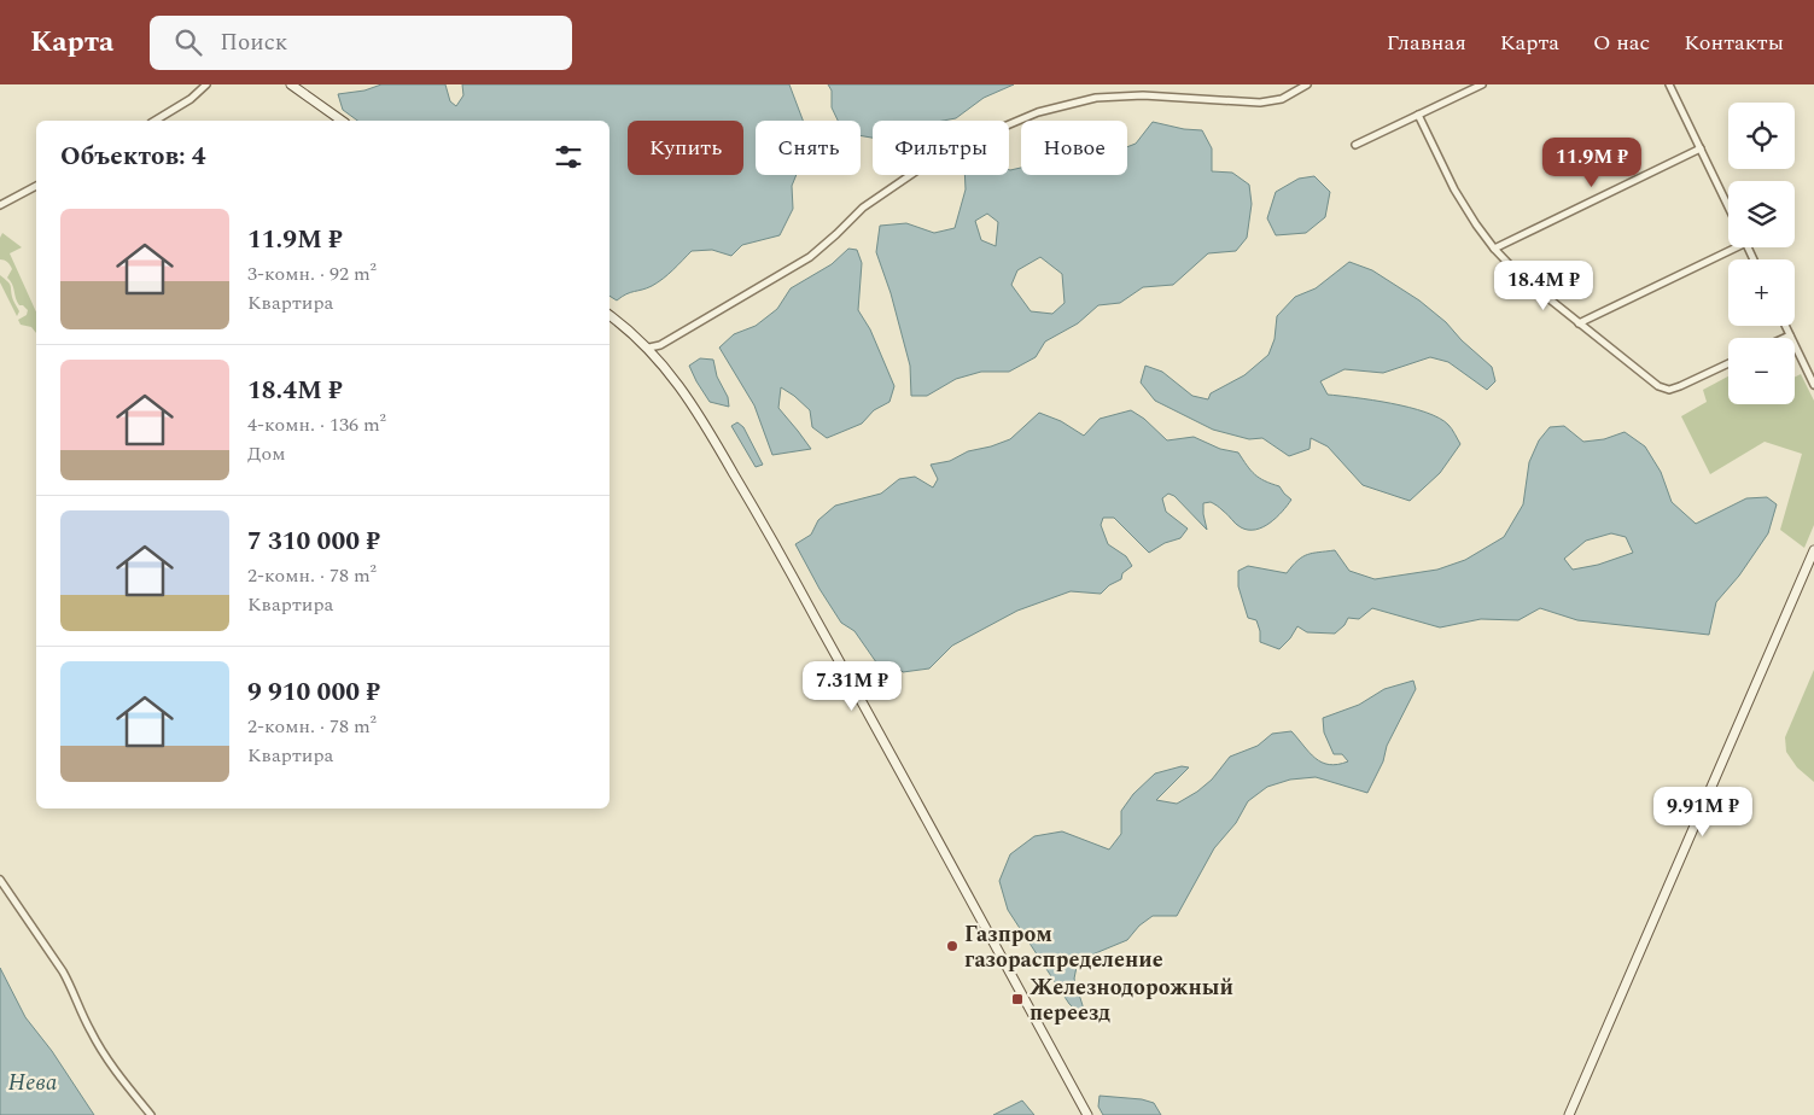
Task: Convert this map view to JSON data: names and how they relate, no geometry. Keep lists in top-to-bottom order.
{
  "water": ["Нева"],
  "places": {
    "other": ["Газпром газораспределение"],
    "transit": ["Железнодорожный переезд"]
  },
  "page": {
    "header": "Карта",
    "search": "Поиск",
    "nav": [
      "Главная",
      "Карта",
      "О нас",
      "Контакты"
    ],
    "map_buttons": ["+", "−"],
    "chip": [
      "Купить",
      "Снять",
      "Фильтры",
      "Новое"
    ],
    "heading": "Объектов: 4",
    "price": [
      "11.9M ₽",
      "18.4M ₽",
      "7.31M ₽",
      "9.91M ₽"
    ],
    "list": [
      {
        "name": "11.9M ₽",
        "note": "3-комн. · 92 m² · Квартира"
      },
      {
        "name": "18.4M ₽",
        "note": "4-комн. · 136 m² · Дом"
      },
      {
        "name": "7 310 000 ₽",
        "note": "2-комн. · 78 m² · Квартира"
      },
      {
        "name": "9 910 000 ₽",
        "note": "2-комн. · 78 m² · Квартира"
      }
    ]
  }
}
